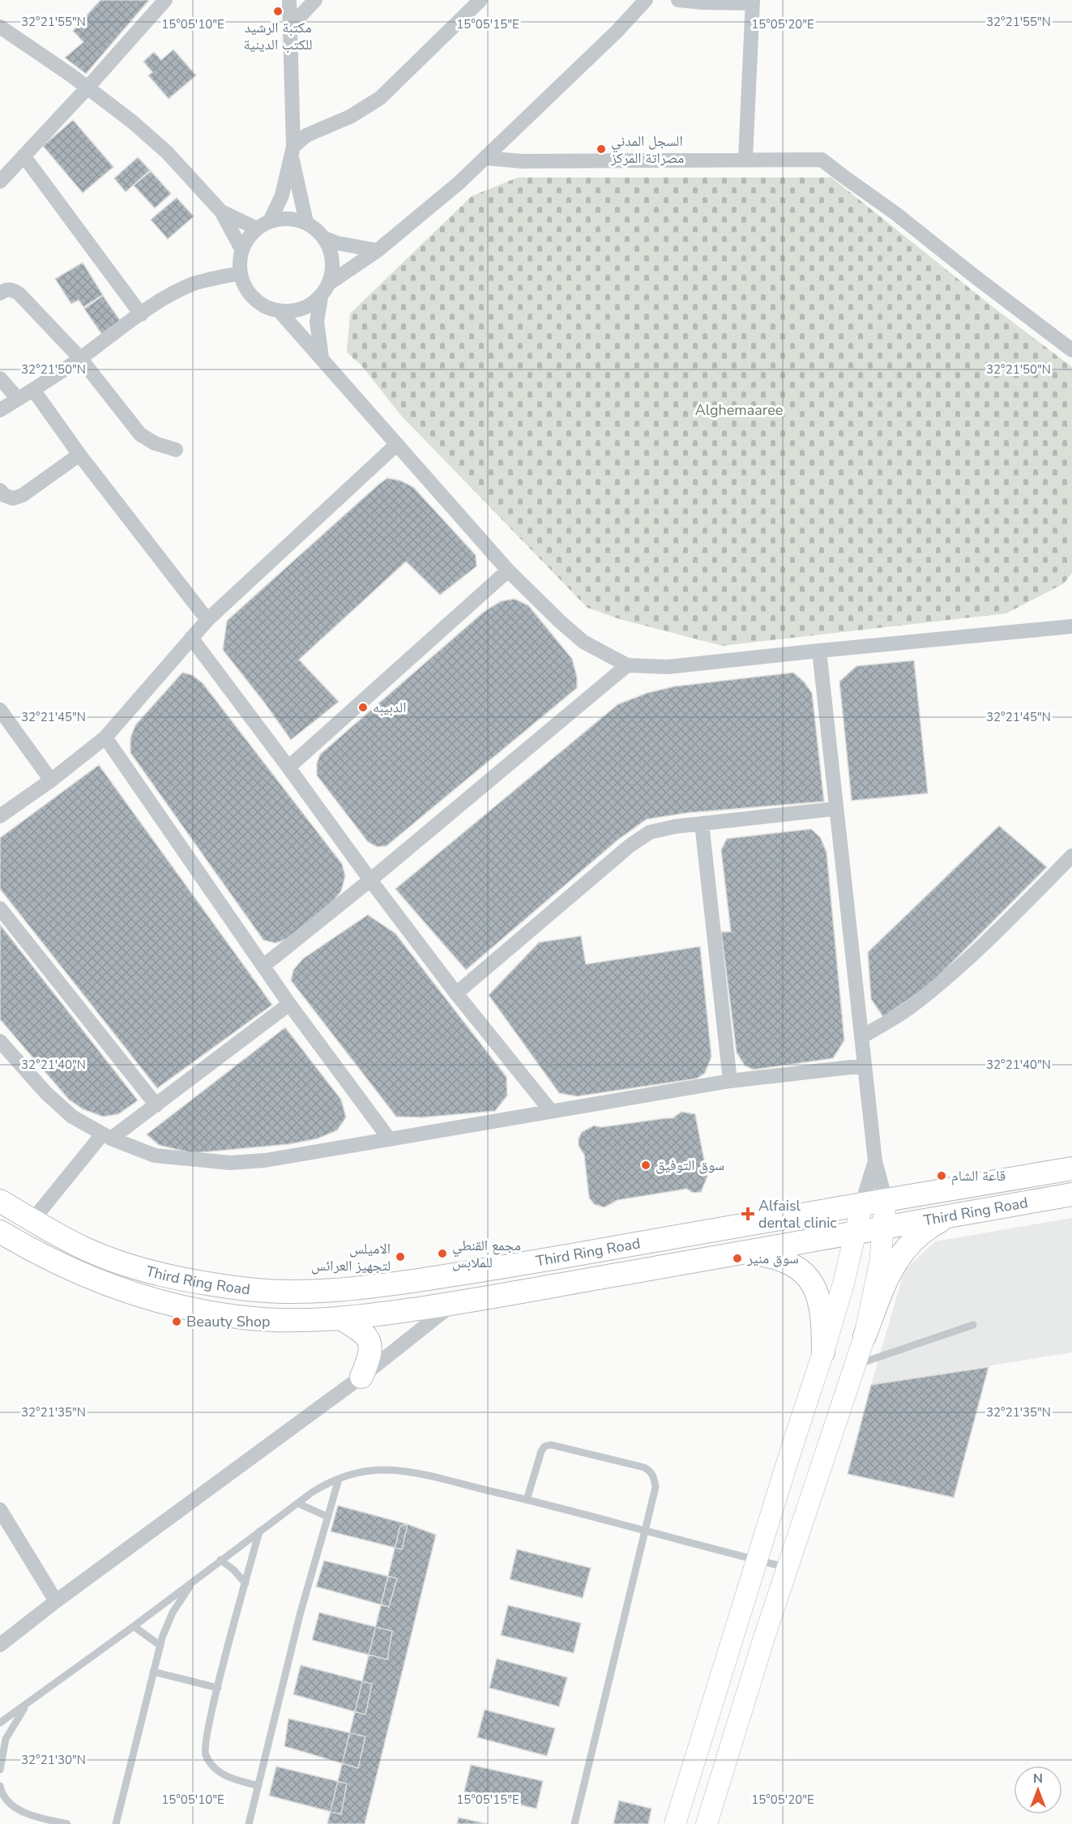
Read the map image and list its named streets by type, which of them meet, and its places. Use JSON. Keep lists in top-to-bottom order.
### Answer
{
  "streets": {
    "main road": ["Third Ring Road"]
  },
  "parks": ["Alghemaaree"],
  "places": {
    "other": [
      "مكتبة الرشيد للكتب الدينية",
      "السجل المدني مصراتة المركز",
      "الدبيبه",
      "سوق التوفيق",
      "قاعة الشام",
      "مجمع القنطي للملابس",
      "الاميلس لتجهيز العرائس",
      "سوق منير",
      "Beauty Shop"
    ],
    "health": ["Alfaisl dental clinic"]
  },
  "north": "top",
  "coordinates": [
    "32°21'55\"N",
    "15°05'10\"E",
    "15°05'15\"E",
    "15°05'20\"E",
    "32°21'50\"N",
    "32°21'45\"N",
    "32°21'40\"N",
    "32°21'35\"N",
    "32°21'30\"N"
  ]
}
